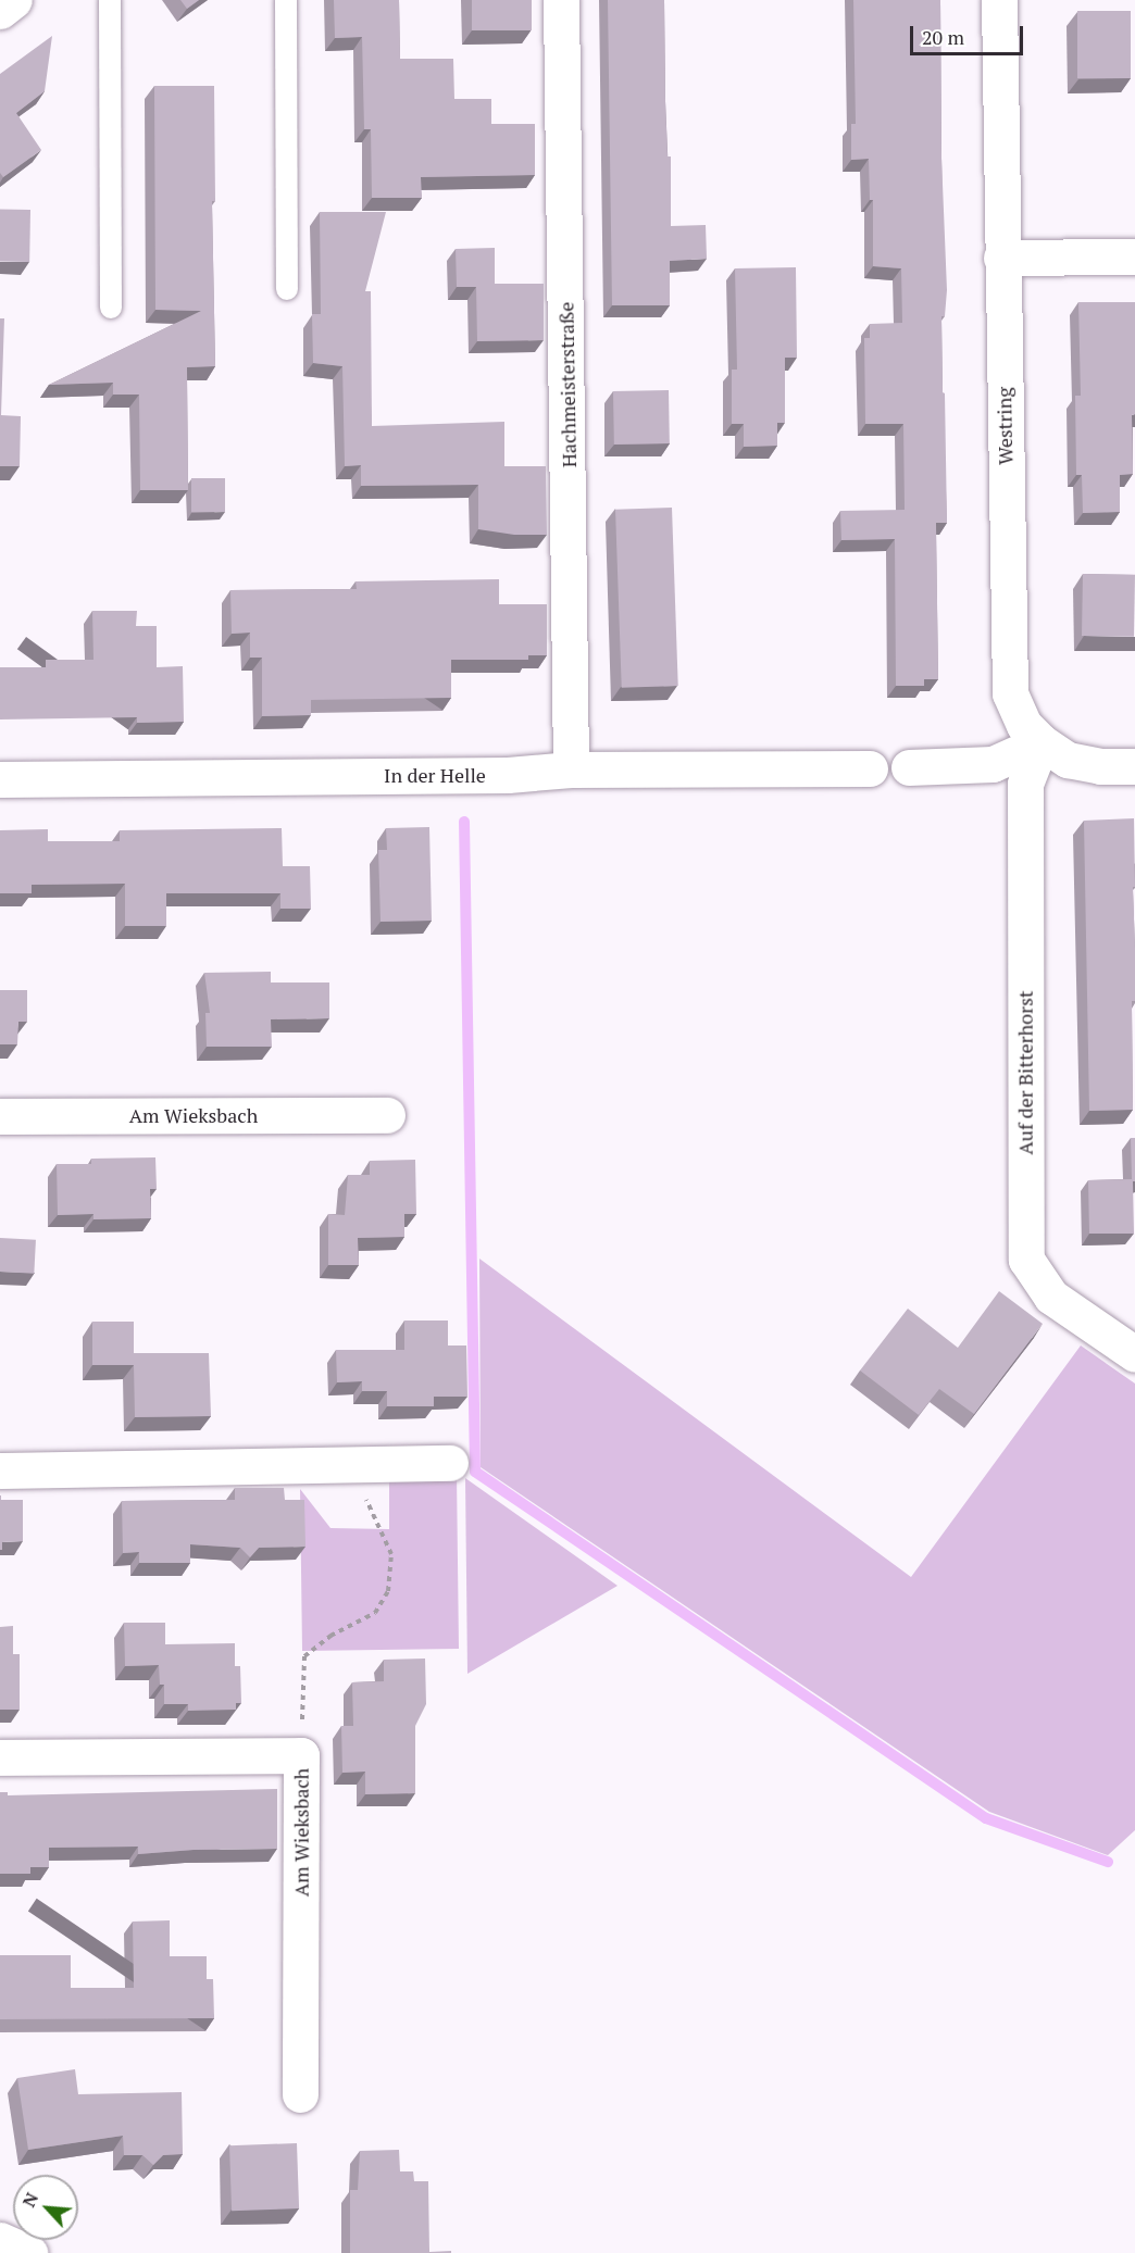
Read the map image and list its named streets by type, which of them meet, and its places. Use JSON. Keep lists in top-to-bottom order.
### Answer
{
  "streets": {
    "street": [
      "Hachmeisterstraße",
      "Westring",
      "In der Helle",
      "Auf der Bitterhorst",
      "Am Wieksbach"
    ]
  },
  "crossings": [
    ["Hachmeisterstraße", "In der Helle"],
    ["Westring", "Auf der Bitterhorst"]
  ],
  "scale_bar": "20 m",
  "north": "top left"
}
